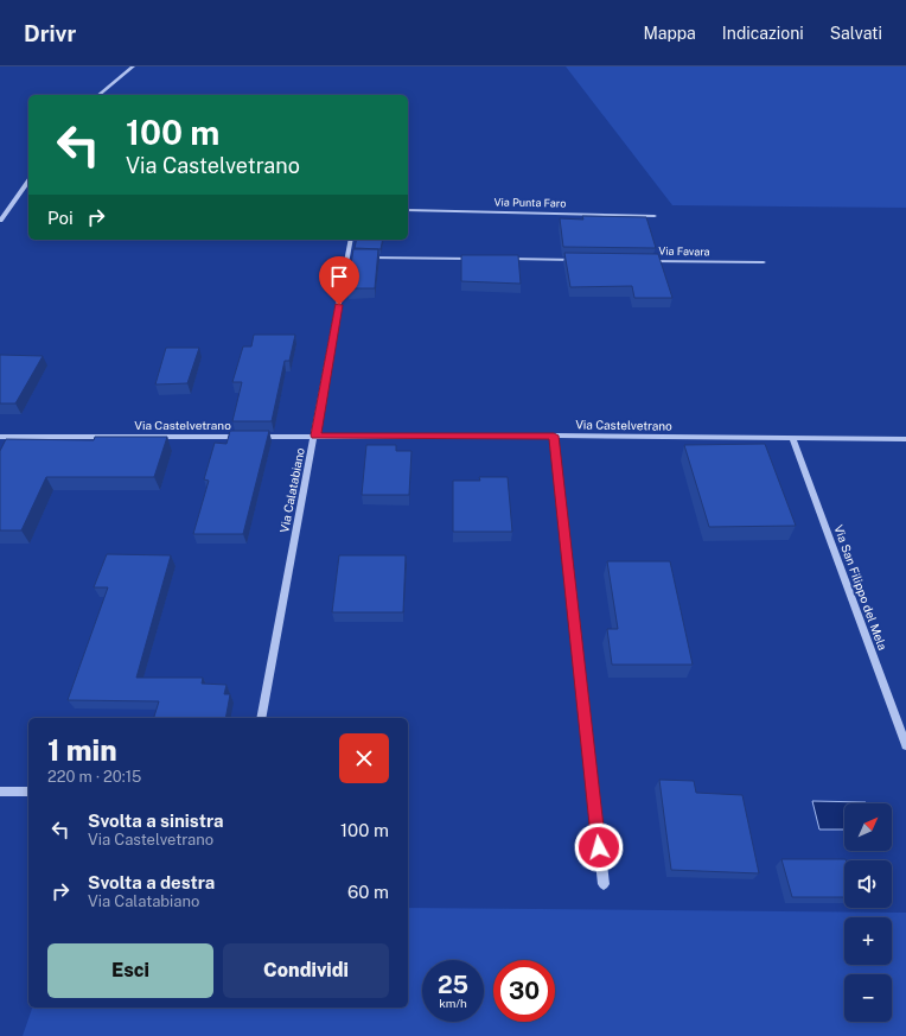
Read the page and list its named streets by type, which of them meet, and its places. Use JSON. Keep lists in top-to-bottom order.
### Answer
{
  "streets": {
    "street": [
      "Via Punta Faro",
      "Via Favara",
      "Via Castelvetrano",
      "Via Calatabiano",
      "Via San Filippo del Mela"
    ]
  },
  "crossings": [
    ["Via Castelvetrano", "Via Calatabiano"],
    ["Via Castelvetrano", "Via San Filippo del Mela"]
  ],
  "north": "top right",
  "page": {
    "header": "Drivr",
    "nav": ["Mappa", "Indicazioni", "Salvati"],
    "turn": ["100 m", "Via Castelvetrano"],
    "then": "Poi",
    "heading": ["1 min", "220 m · 20:15"],
    "list": [
      {
        "name": "Svolta a sinistra",
        "note": "Via Castelvetrano",
        "value": "100 m"
      },
      {
        "name": "Svolta a destra",
        "note": "Via Calatabiano",
        "value": "60 m"
      }
    ],
    "map_buttons": ["+", "−"],
    "buttons": ["Esci", "Condividi"],
    "speed": "25 km/h",
    "limit": "30"
  }
}
